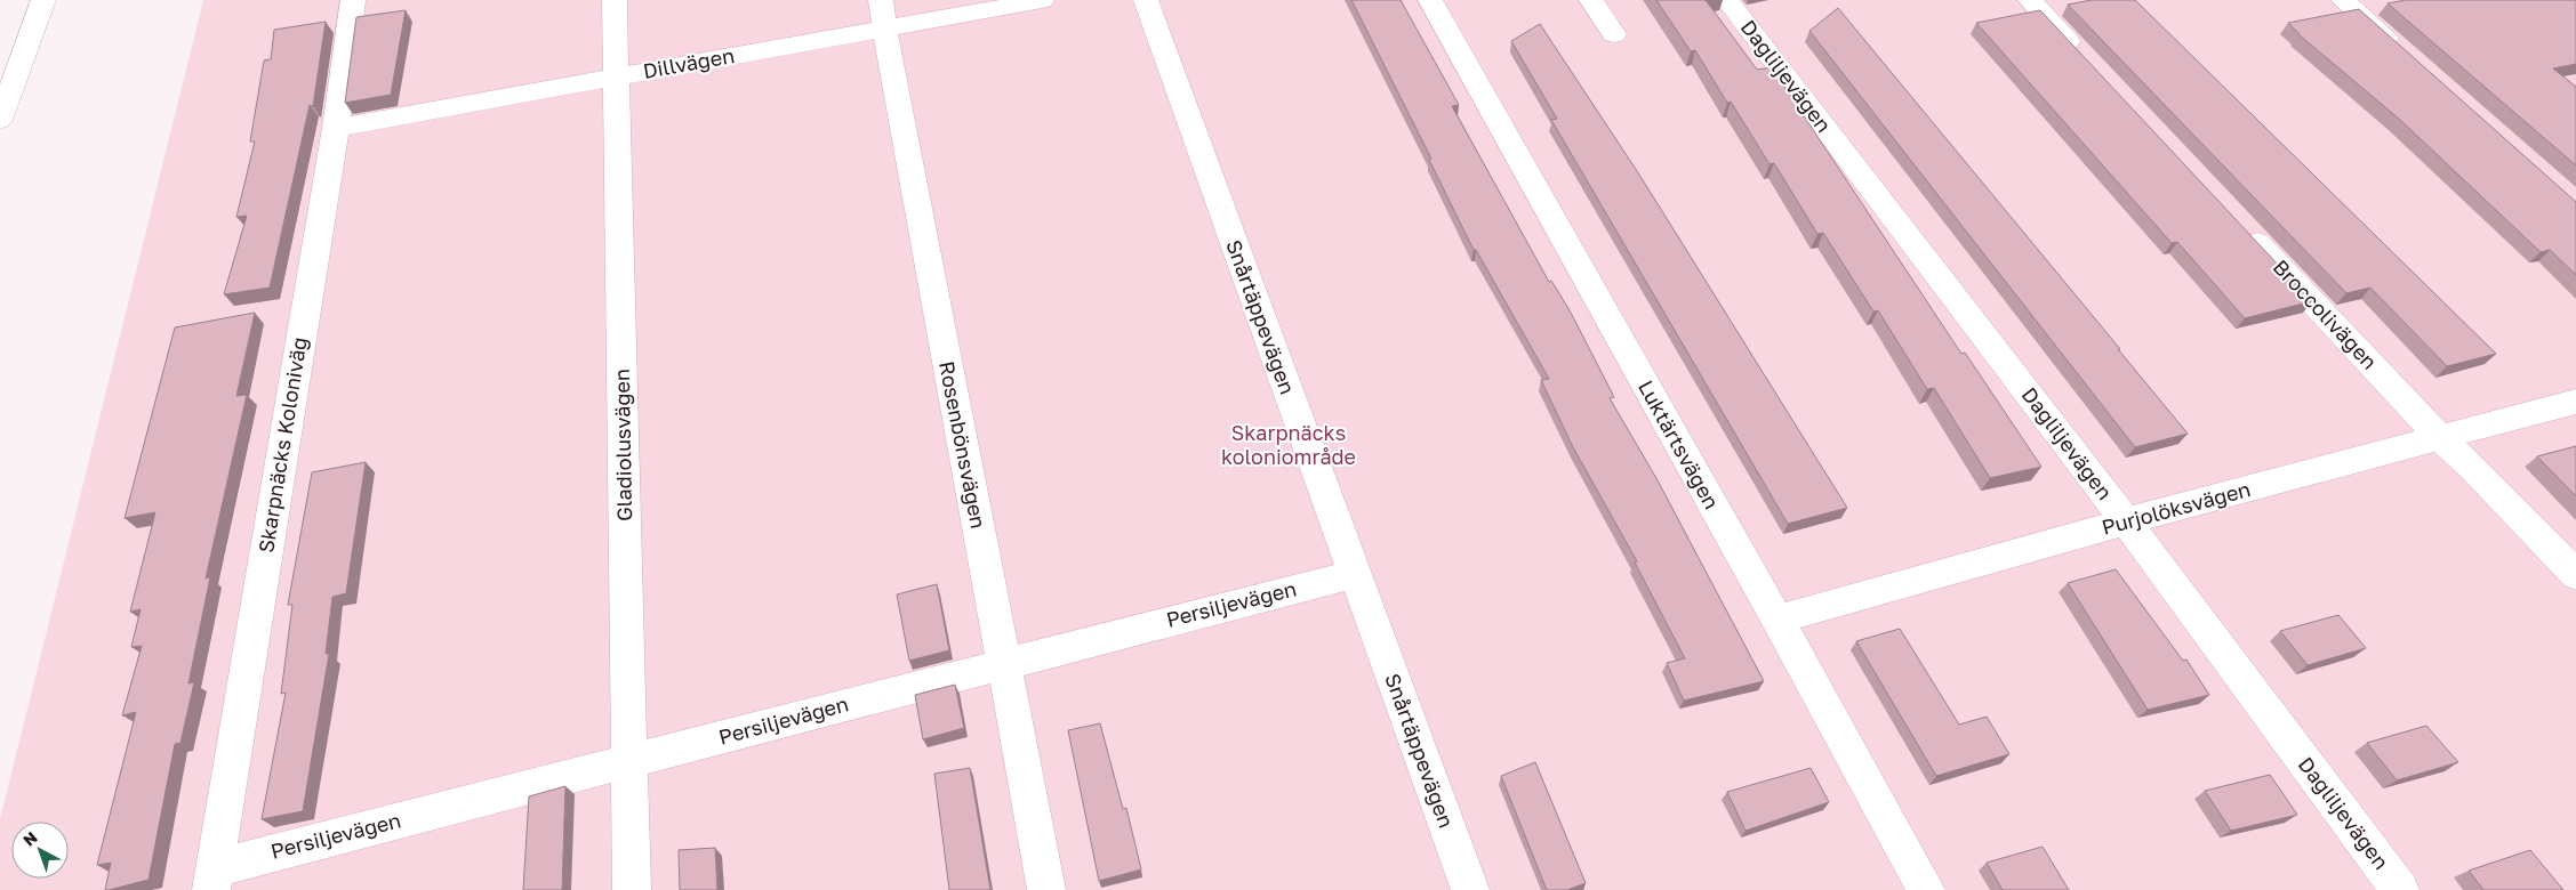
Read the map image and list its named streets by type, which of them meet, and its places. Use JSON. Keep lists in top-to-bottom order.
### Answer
{
  "streets": {
    "street": [
      "Dillvägen",
      "Dagliljevägen",
      "Broccolivägen",
      "Snårtäppevägen",
      "Skarpnäcks Koloniväg",
      "Gladiolusvägen",
      "Rosenbönsvägen",
      "Luktärtsvägen",
      "Purjolöksvägen",
      "Persiljevägen"
    ]
  },
  "crossings": [
    ["Dillvägen", "Skarpnäcks Koloniväg"],
    ["Dillvägen", "Gladiolusvägen"],
    ["Dillvägen", "Rosenbönsvägen"],
    ["Dagliljevägen", "Purjolöksvägen"],
    ["Broccolivägen", "Purjolöksvägen"],
    ["Snårtäppevägen", "Persiljevägen"],
    ["Skarpnäcks Koloniväg", "Persiljevägen"],
    ["Gladiolusvägen", "Persiljevägen"],
    ["Rosenbönsvägen", "Persiljevägen"],
    ["Luktärtsvägen", "Purjolöksvägen"]
  ],
  "parks": ["Skarpnäcks koloniområde"],
  "north": "top left"
}
